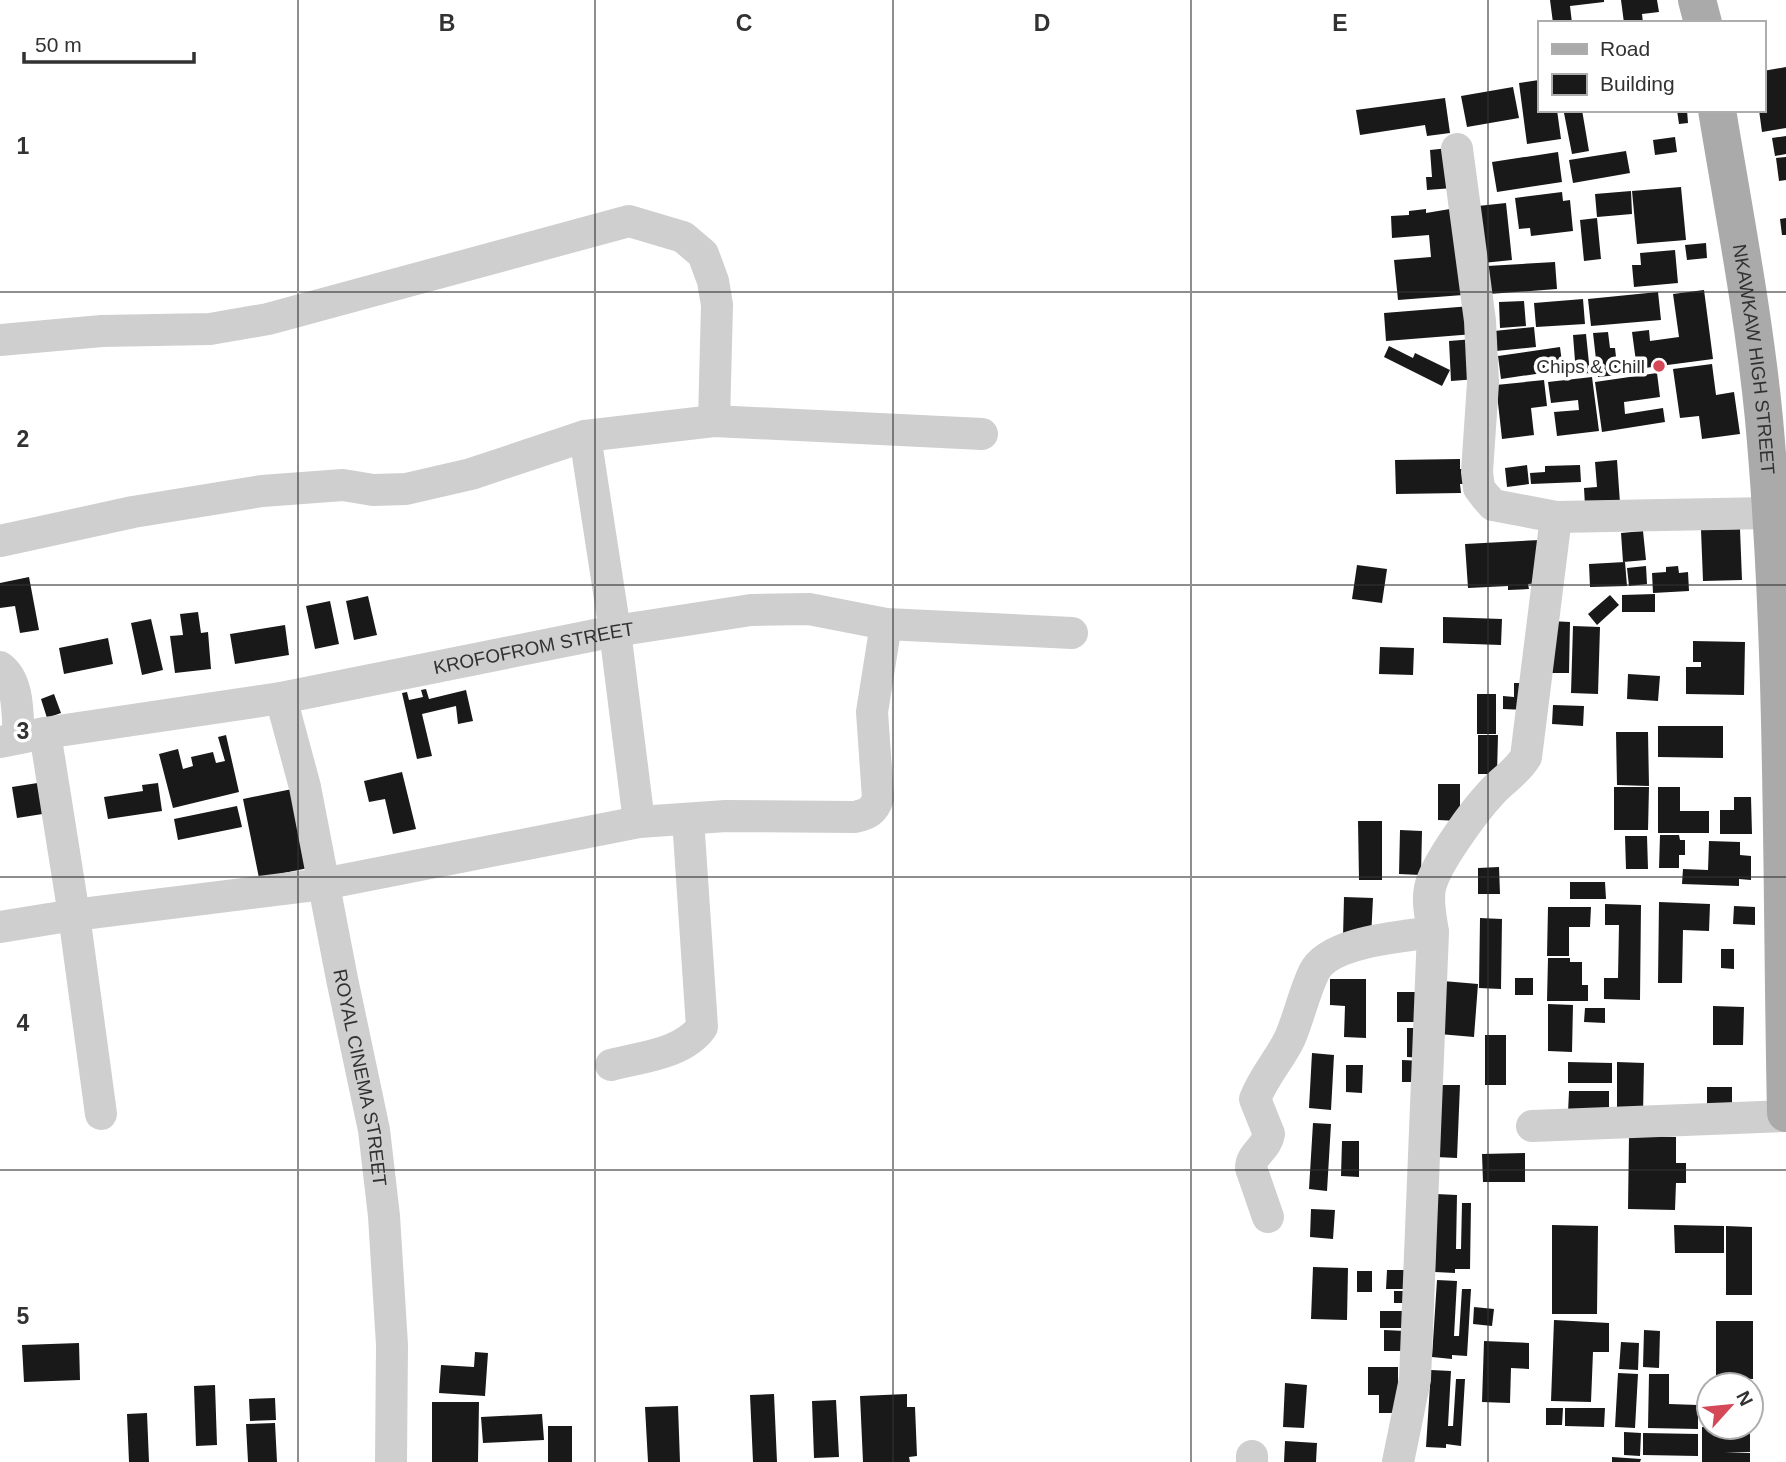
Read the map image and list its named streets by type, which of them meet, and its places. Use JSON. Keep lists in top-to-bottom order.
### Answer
{
  "streets": {
    "main road": ["NKAWKAW HIGH STREET"],
    "street": ["KROFOFROM STREET", "ROYAL CINEMA STREET"]
  },
  "crossings": [
    ["KROFOFROM STREET", "ROYAL CINEMA STREET"]
  ],
  "places": ["Chips & Chill"],
  "legend": ["Road", "Building"],
  "scale_bar": "50 m",
  "north": "top right",
  "grid": {
    "columns": [
      "B",
      "C",
      "D",
      "E"
    ],
    "rows": [
      "1",
      "2",
      "3",
      "4",
      "5"
    ]
  }
}
